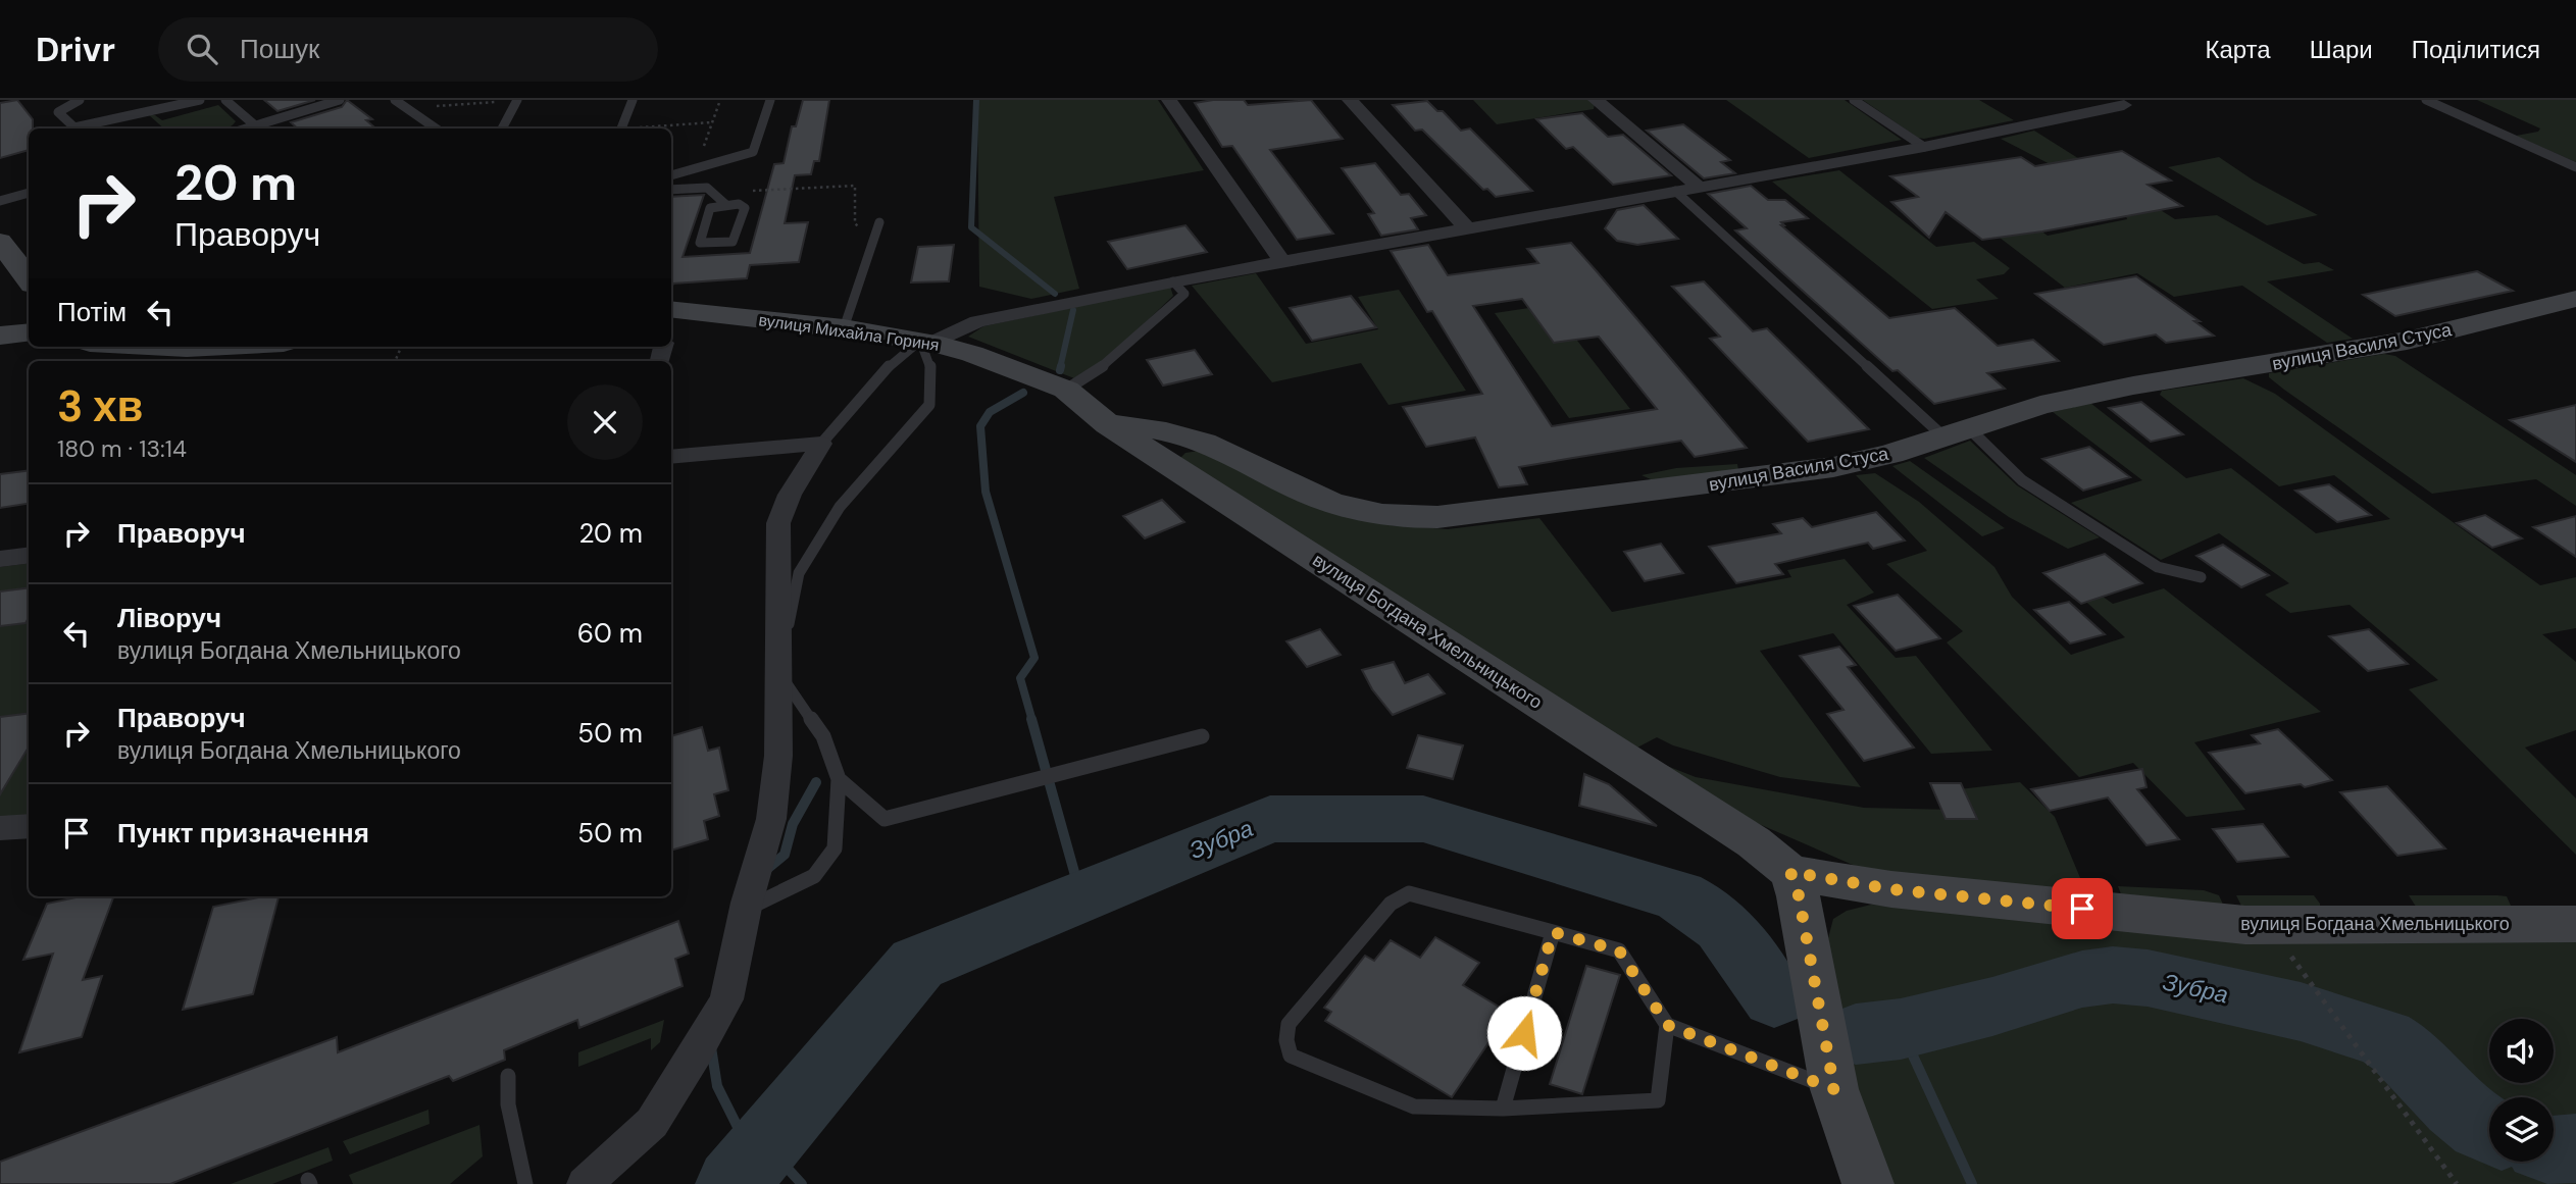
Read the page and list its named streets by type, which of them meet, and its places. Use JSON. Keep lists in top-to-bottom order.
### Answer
{
  "streets": {
    "street": ["вулиця Михайла Гориня", "вулиця Василя Стуса", "вулиця Богдана Хмельницького"]
  },
  "crossings": [
    ["вулиця Михайла Гориня", "вулиця Богдана Хмельницького"],
    ["вулиця Василя Стуса", "вулиця Богдана Хмельницького"]
  ],
  "water": ["Зубра"],
  "page": {
    "header": "Drivr",
    "search": "Пошук",
    "nav": ["Карта", "Шари", "Поділитися"],
    "turn": ["20 m", "Праворуч"],
    "then": "Потім",
    "heading": ["3 хв", "180 m · 13:14"],
    "list": [
      {
        "name": "Праворуч",
        "value": "20 m"
      },
      {
        "name": "Ліворуч",
        "note": "вулиця Богдана Хмельницького",
        "value": "60 m"
      },
      {
        "name": "Праворуч",
        "note": "вулиця Богдана Хмельницького",
        "value": "50 m"
      },
      {
        "name": "Пункт призначення",
        "value": "50 m"
      }
    ]
  }
}
